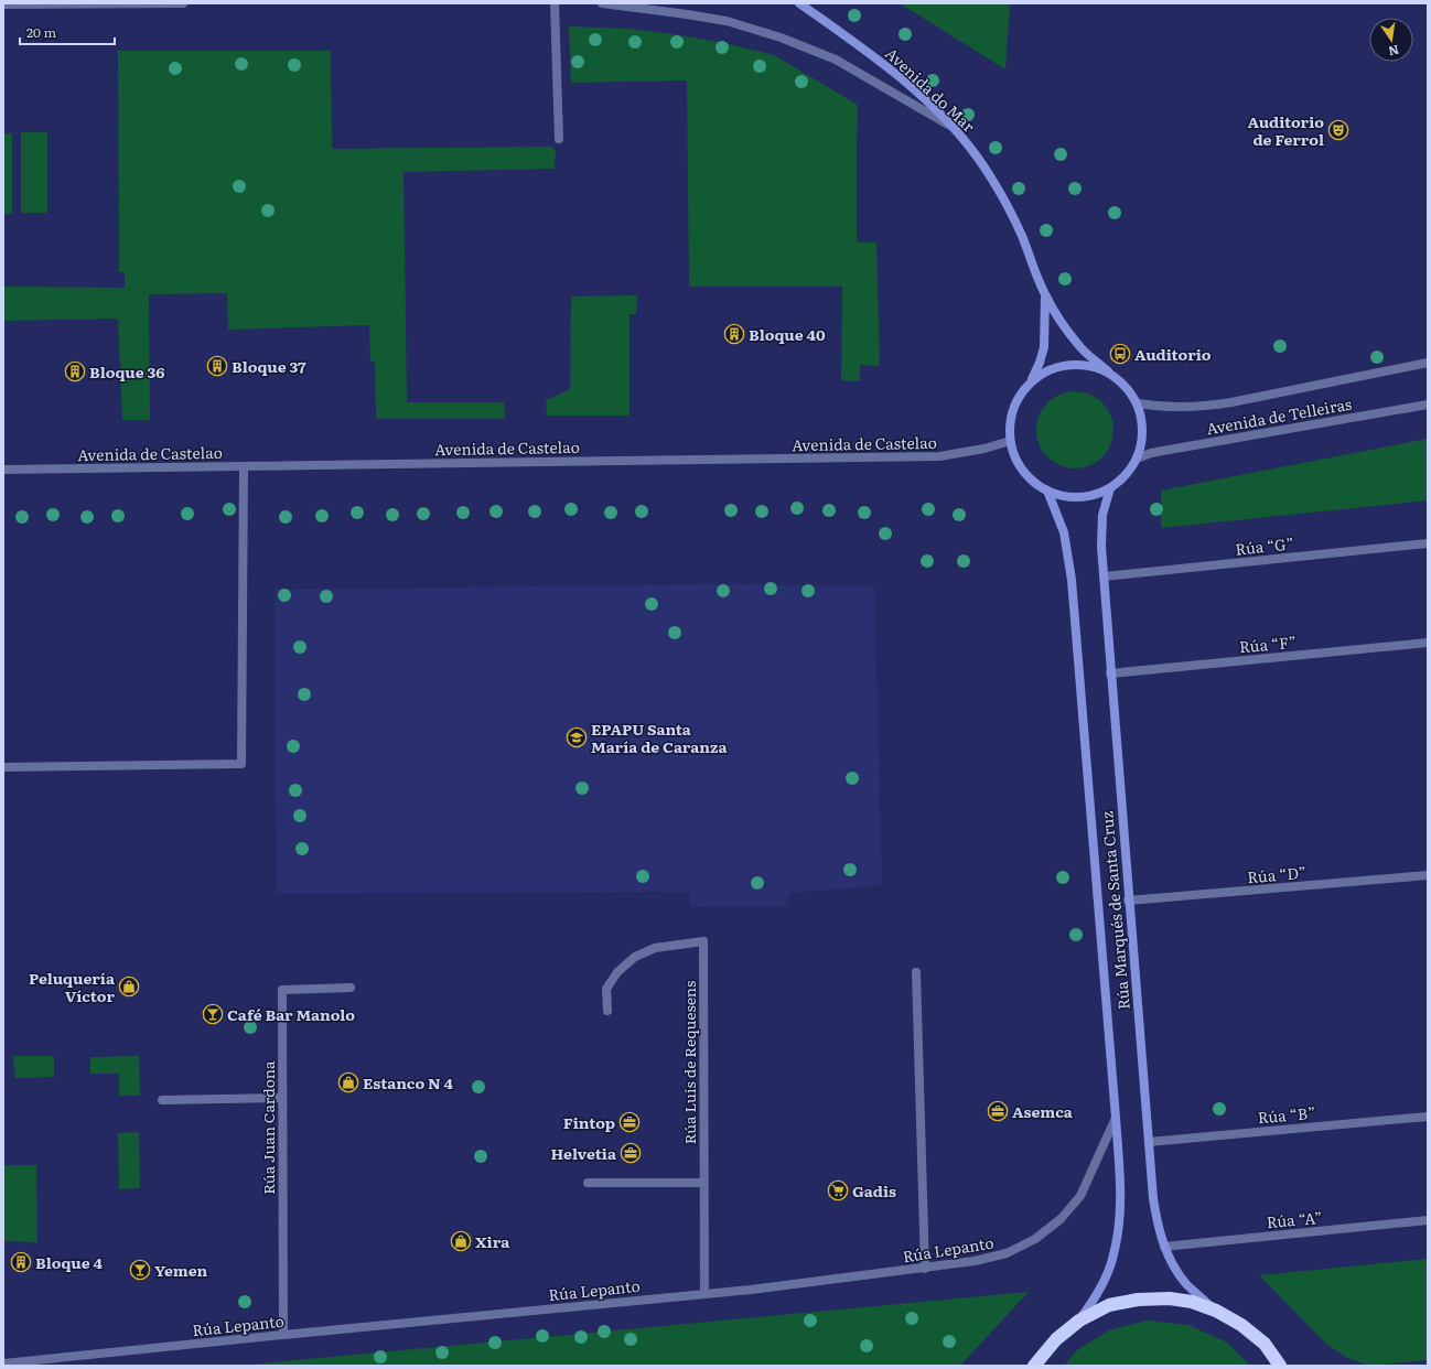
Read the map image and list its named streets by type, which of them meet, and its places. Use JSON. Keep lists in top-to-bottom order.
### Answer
{
  "streets": {
    "street": [
      "Avenida do Mar",
      "Avenida de Telleiras",
      "Avenida de Castelao",
      "Rúa “G”",
      "Rúa “F”",
      "Rúa “D”",
      "Rúa Marqués de Santa Cruz",
      "Rúa Luís de Requesens",
      "Rúa “B”",
      "Rúa Juan Cardona",
      "Rúa “A”",
      "Rúa Lepanto"
    ]
  },
  "crossings": [
    ["Avenida do Mar", "Avenida de Telleiras"],
    ["Avenida do Mar", "Avenida de Castelao"],
    ["Avenida do Mar", "Rúa Marqués de Santa Cruz"],
    ["Avenida de Telleiras", "Avenida de Castelao"],
    ["Avenida de Telleiras", "Rúa Marqués de Santa Cruz"],
    ["Avenida de Castelao", "Rúa Marqués de Santa Cruz"],
    ["Rúa “G”", "Rúa Marqués de Santa Cruz"],
    ["Rúa “F”", "Rúa Marqués de Santa Cruz"],
    ["Rúa “D”", "Rúa Marqués de Santa Cruz"],
    ["Rúa Marqués de Santa Cruz", "Rúa “B”"],
    ["Rúa Marqués de Santa Cruz", "Rúa “A”"],
    ["Rúa Marqués de Santa Cruz", "Rúa Lepanto"],
    ["Rúa Luís de Requesens", "Rúa Lepanto"],
    ["Rúa Juan Cardona", "Rúa Lepanto"]
  ],
  "places": {
    "theatre": ["Auditorio de Ferrol"],
    "building": [
      "Bloque 40",
      "Bloque 37",
      "Bloque 36",
      "Bloque 4"
    ],
    "bus stop": ["Auditorio"],
    "school or university": ["EPAPU Santa María de Caranza"],
    "shop": ["Peluquería Víctor", "Estanco N 4", "Xira"],
    "bar": ["Café Bar Manolo", "Yemen"],
    "office": ["Asemca", "Fintop", "Helvetia"],
    "supermarket": ["Gadis"]
  },
  "scale_bar": "20 m",
  "north": "bottom"
}
